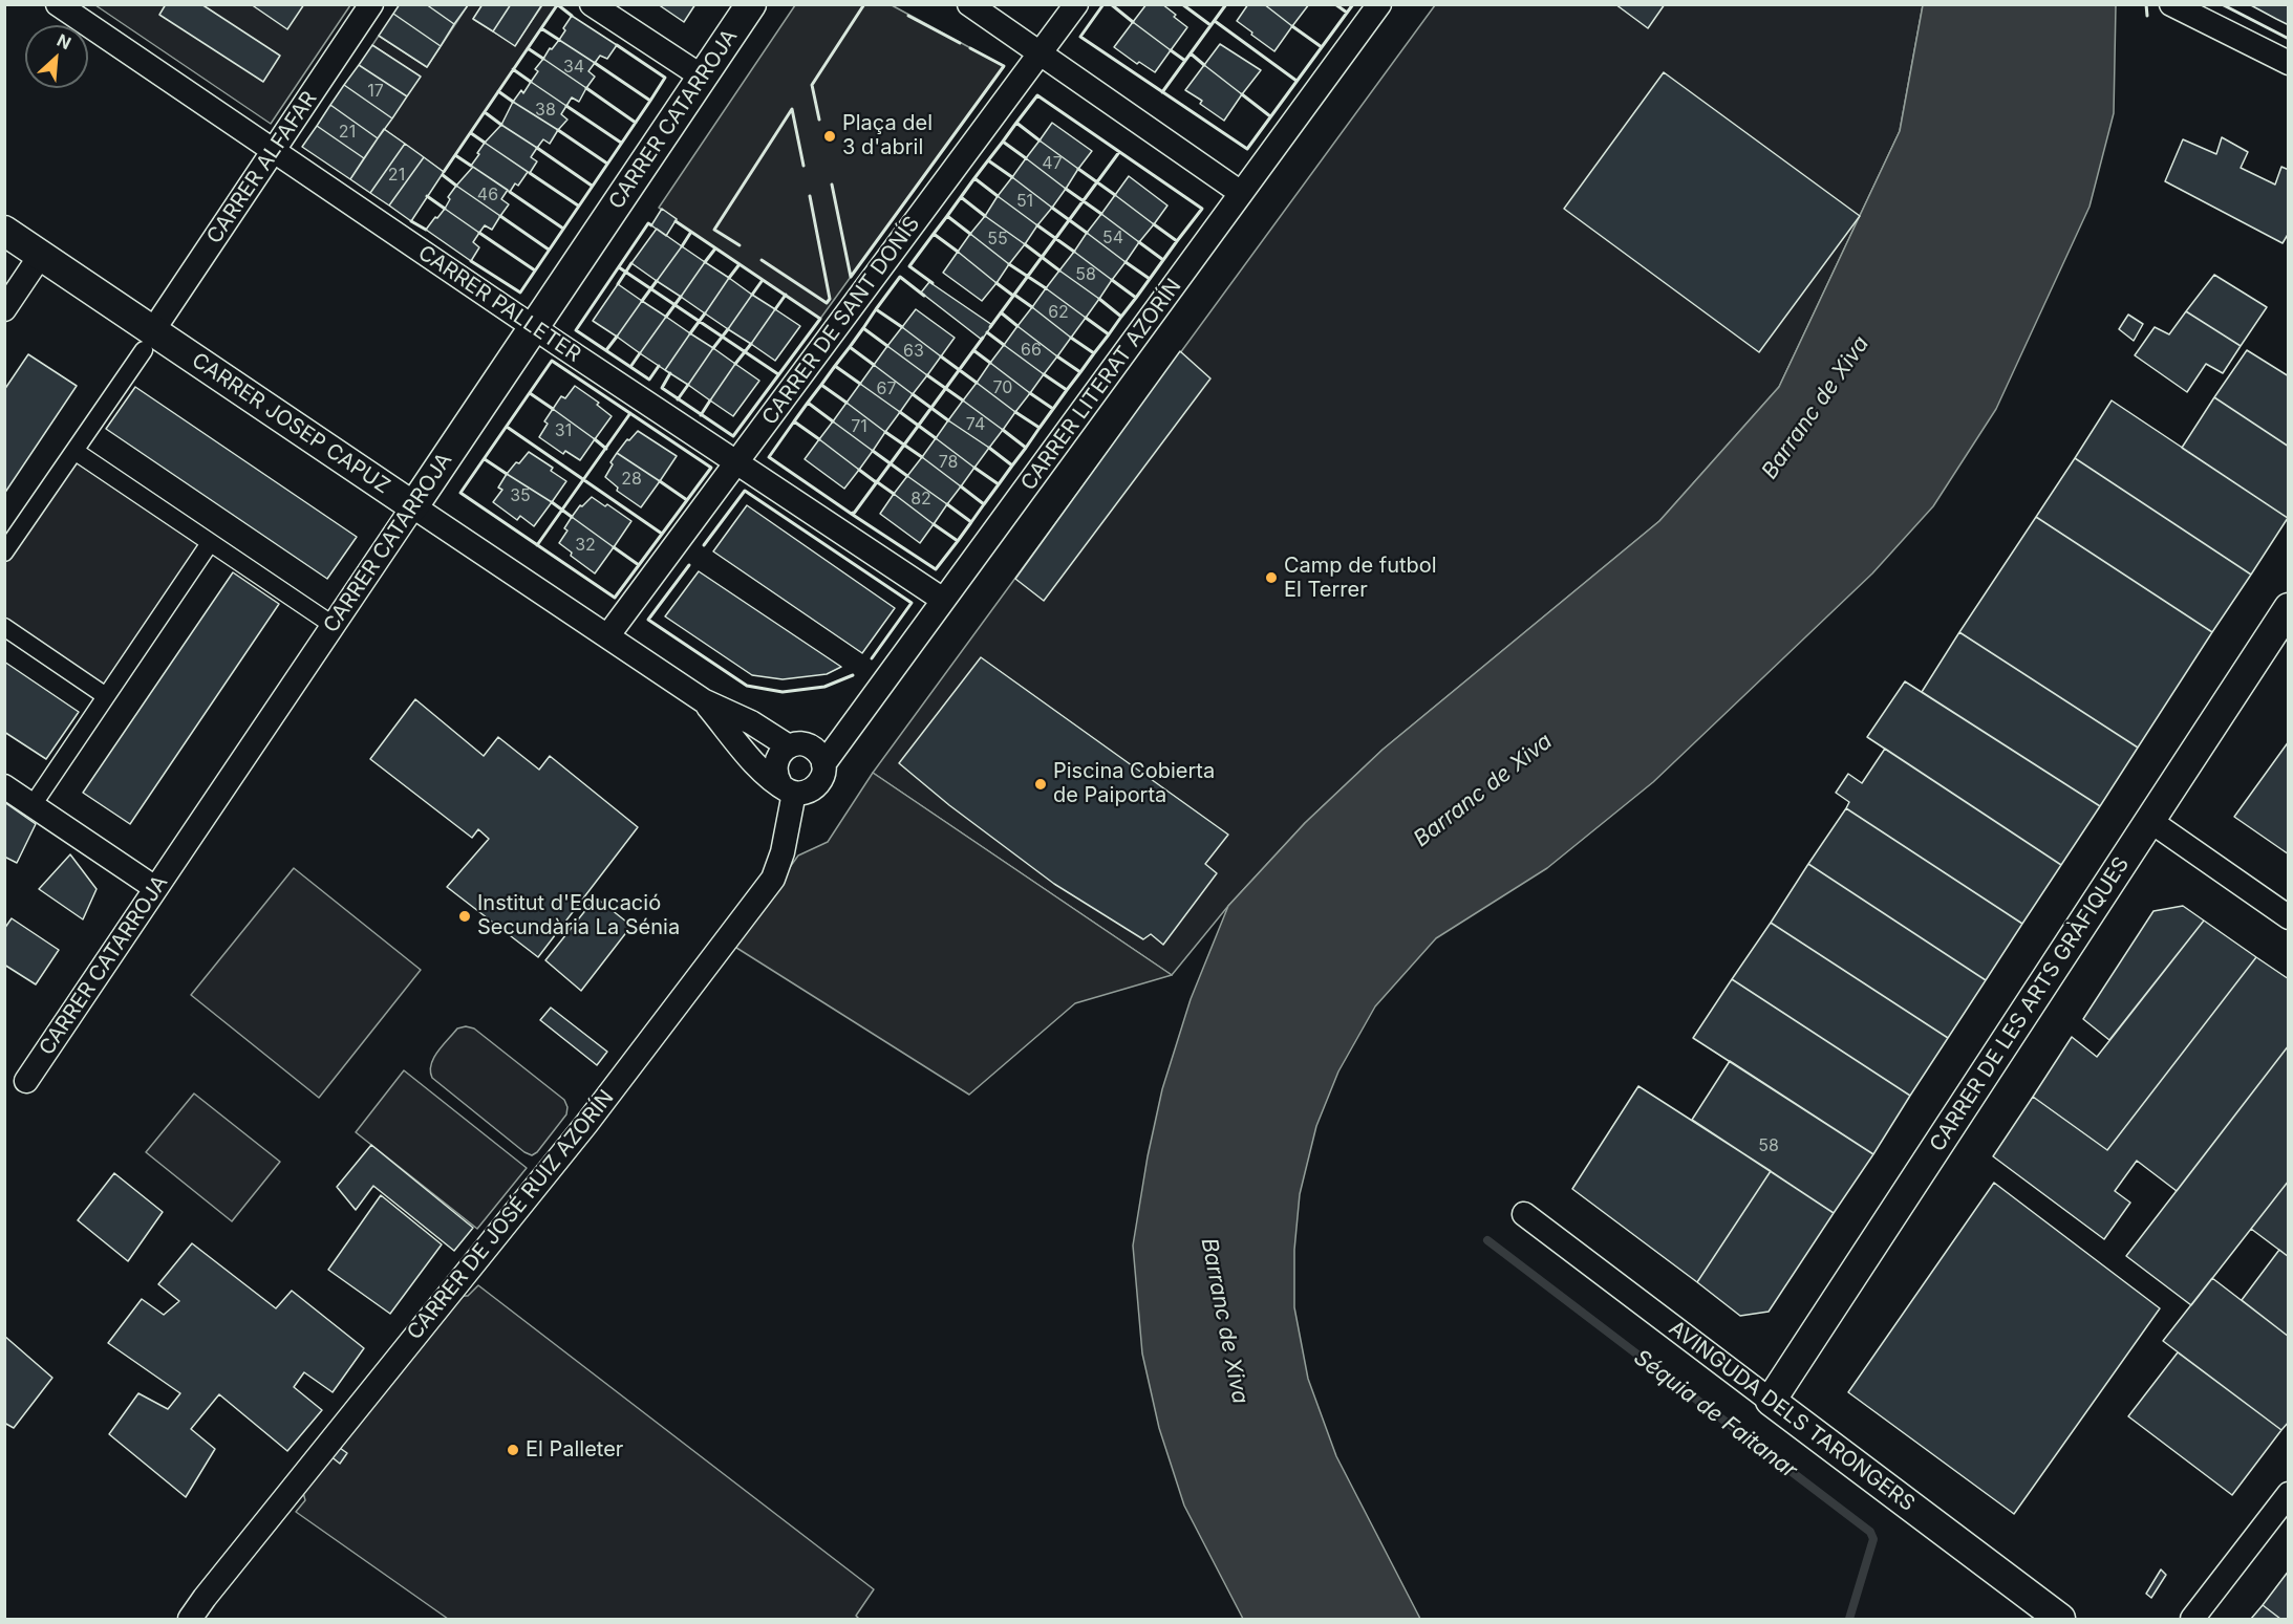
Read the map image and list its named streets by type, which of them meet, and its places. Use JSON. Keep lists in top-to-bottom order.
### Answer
{
  "streets": {
    "street": [
      "CARRER CATARROJA",
      "CARRER ALFAFAR",
      "CARRER PALLETER",
      "CARRER DE SANT DONÍS",
      "CARRER LITERAT AZORÍN",
      "CARRER JOSEP CAPUZ",
      "CARRER DE LES ARTS GRÀFIQUES",
      "CARRER DE JOSÉ RUIZ AZORÍN",
      "AVINGUDA DELS TARONGERS"
    ]
  },
  "crossings": [
    ["CARRER CATARROJA", "CARRER PALLETER"],
    ["CARRER CATARROJA", "CARRER JOSEP CAPUZ"],
    ["CARRER ALFAFAR", "CARRER PALLETER"],
    ["CARRER ALFAFAR", "CARRER JOSEP CAPUZ"],
    ["CARRER PALLETER", "CARRER DE SANT DONÍS"],
    ["CARRER PALLETER", "CARRER LITERAT AZORÍN"],
    ["CARRER DE SANT DONÍS", "CARRER JOSEP CAPUZ"],
    ["CARRER LITERAT AZORÍN", "CARRER JOSEP CAPUZ"],
    ["CARRER LITERAT AZORÍN", "CARRER DE JOSÉ RUIZ AZORÍN"],
    ["CARRER JOSEP CAPUZ", "CARRER DE JOSÉ RUIZ AZORÍN"],
    ["CARRER DE LES ARTS GRÀFIQUES", "AVINGUDA DELS TARONGERS"]
  ],
  "water": ["Barranc de Xiva", "Séquia de Faitanar"],
  "places": [
    "Plaça del 3 d'abril",
    "Camp de futbol El Terrer",
    "Piscina Cobierta de Paiporta",
    "Institut d'Educació Secundària La Sénia",
    "El Palleter"
  ],
  "house_numbers": [
    "34",
    "17",
    "38",
    "21",
    "47",
    "21",
    "46",
    "51",
    "54",
    "55",
    "58",
    "62",
    "66",
    "63",
    "70",
    "67",
    "74",
    "71",
    "31",
    "78",
    "28",
    "35",
    "82",
    "32",
    "58"
  ],
  "north": "top right"
}
